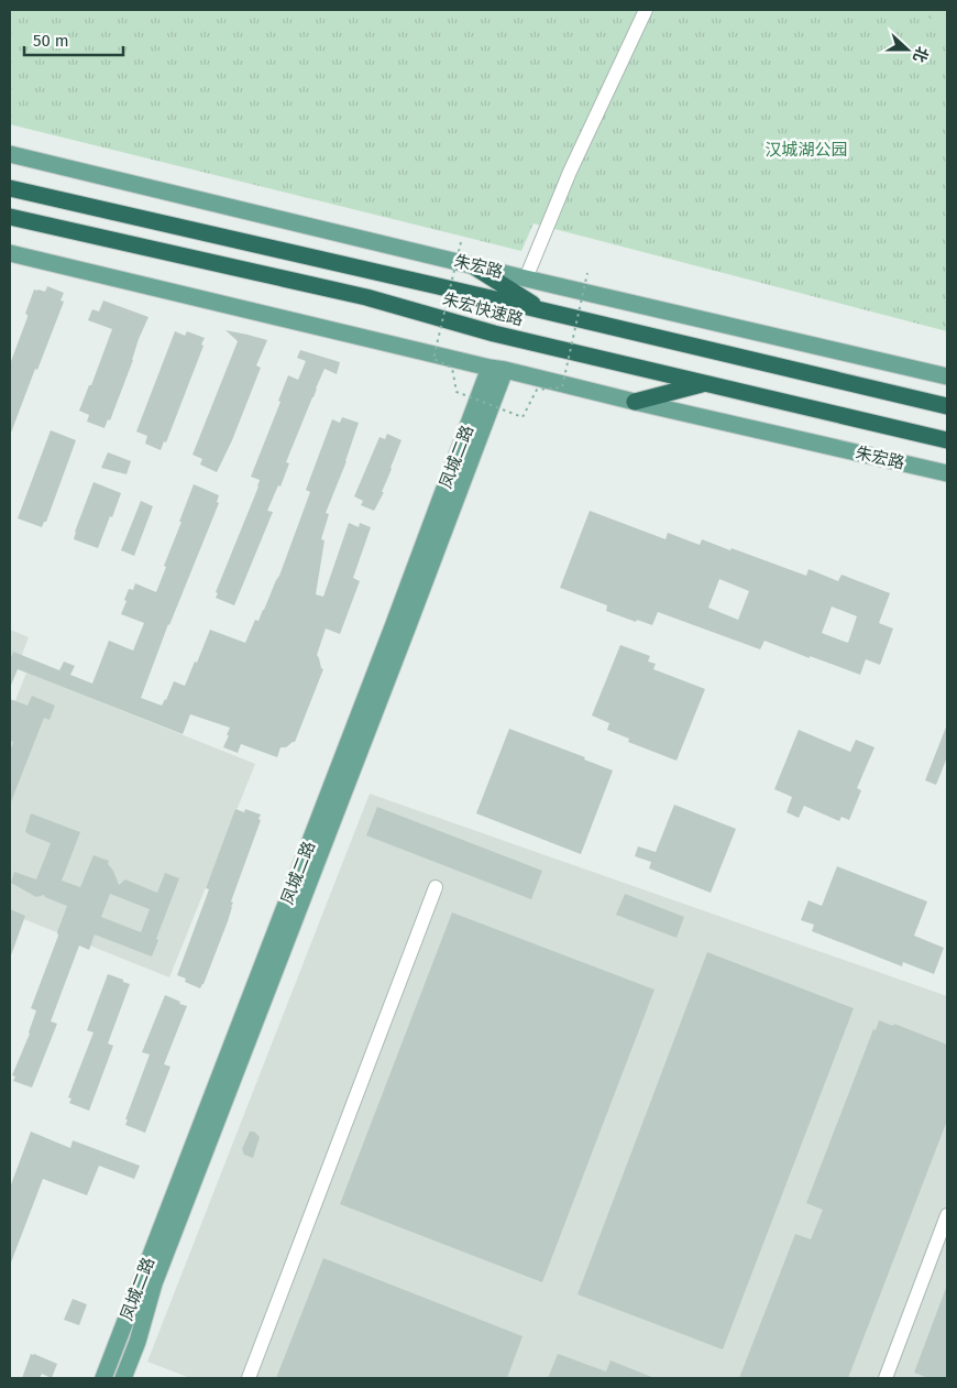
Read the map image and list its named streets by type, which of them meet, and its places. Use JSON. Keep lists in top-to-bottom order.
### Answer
{
  "streets": {
    "highway": ["朱宏快速路"],
    "main road": ["朱宏路", "凤城二路"]
  },
  "crossings": [
    ["朱宏路", "凤城二路"]
  ],
  "parks": ["汉城湖公园"],
  "scale_bar": "50 m",
  "north": "right"
}
